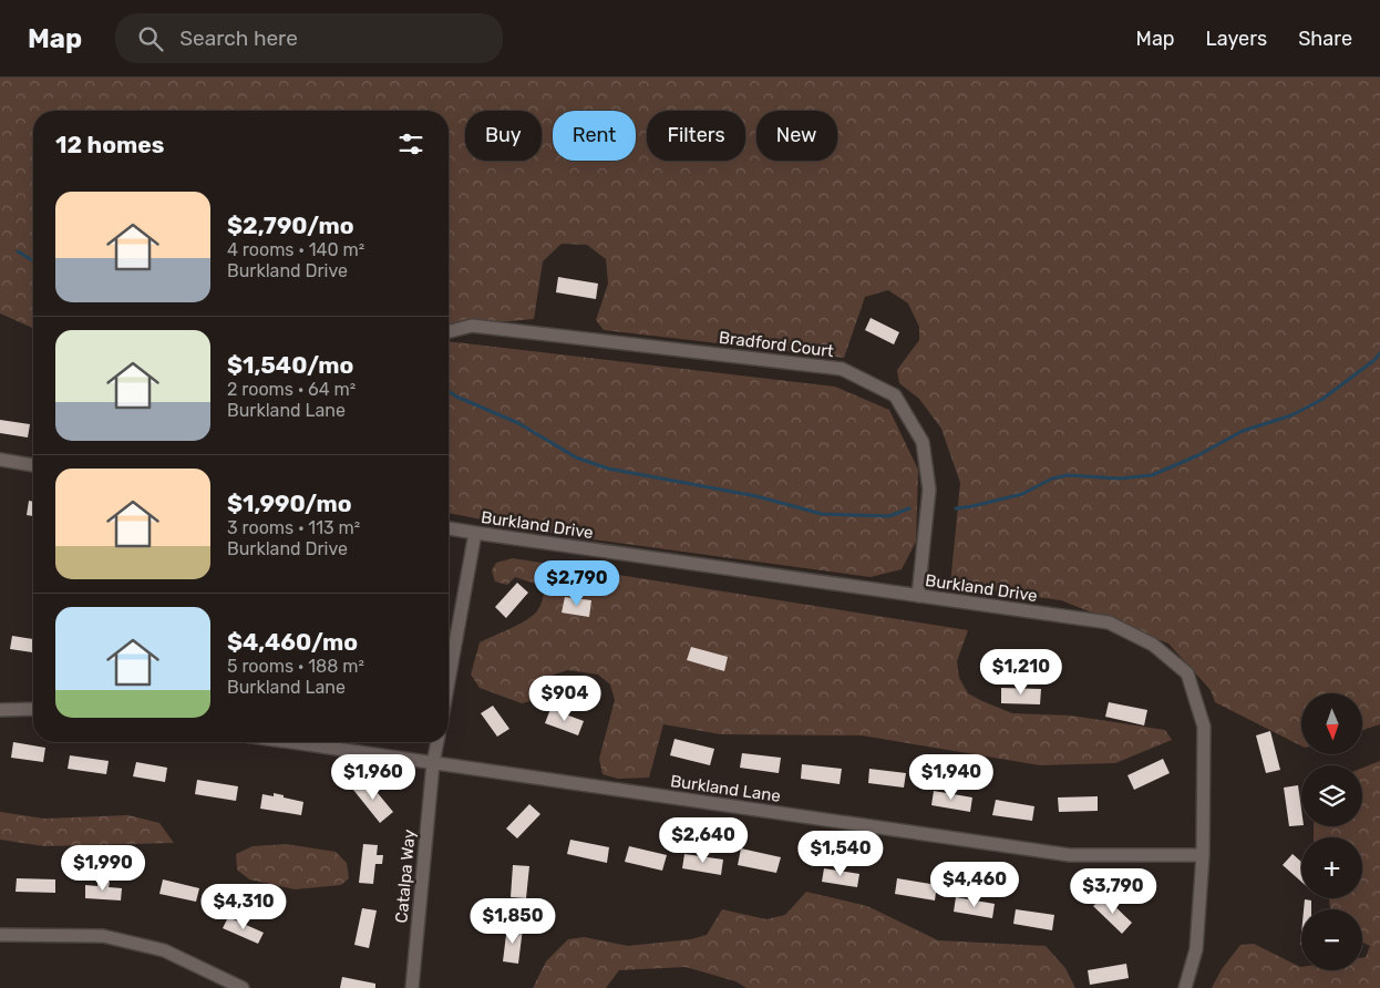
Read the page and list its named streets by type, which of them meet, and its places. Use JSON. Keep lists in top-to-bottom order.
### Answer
{
  "streets": {
    "street": [
      "Bradford Court",
      "Burkland Drive",
      "Burkland Lane",
      "Catalpa Way"
    ]
  },
  "crossings": [
    ["Bradford Court", "Burkland Drive"],
    ["Burkland Drive", "Burkland Lane"],
    ["Burkland Lane", "Catalpa Way"]
  ],
  "north": "bottom",
  "page": {
    "header": "Map",
    "search": "Search here",
    "nav": ["Map", "Layers", "Share"],
    "chip": [
      "Buy",
      "Rent",
      "Filters",
      "New"
    ],
    "heading": "12 homes",
    "list": [
      {
        "name": "$2,790/mo",
        "note": "4 rooms · 140 m² · Burkland Drive"
      },
      {
        "name": "$1,540/mo",
        "note": "2 rooms · 64 m² · Burkland Lane"
      },
      {
        "name": "$1,990/mo",
        "note": "3 rooms · 113 m² · Burkland Drive"
      },
      {
        "name": "$4,460/mo",
        "note": "5 rooms · 188 m² · Burkland Lane"
      }
    ],
    "price": [
      "$2,790",
      "$1,210",
      "$904",
      "$1,960",
      "$1,940",
      "$2,640",
      "$1,540",
      "$1,990",
      "$4,460",
      "$3,790",
      "$4,310",
      "$1,850"
    ],
    "map_buttons": ["+", "−"]
  }
}
